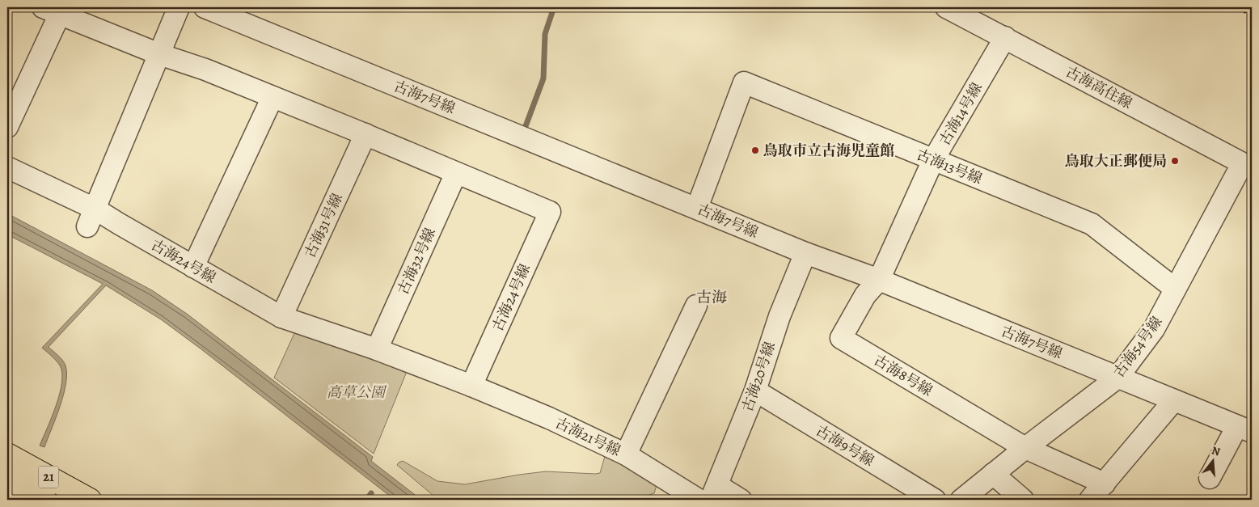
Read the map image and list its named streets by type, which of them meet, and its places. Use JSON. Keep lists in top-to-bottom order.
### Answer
{
  "streets": {
    "main road": ["21"],
    "street": [
      "古海高住線",
      "古海7号線",
      "古海14号線",
      "古海13号線",
      "古海31号線",
      "古海24号線",
      "古海32号線",
      "古海54号線",
      "古海8号線",
      "古海20号線",
      "古海21号線",
      "古海9号線"
    ]
  },
  "crossings": [
    ["古海高住線", "古海14号線"],
    ["古海高住線", "古海54号線"],
    ["古海7号線", "古海14号線"],
    ["古海7号線", "古海13号線"],
    ["古海7号線", "古海54号線"],
    ["古海7号線", "古海8号線"],
    ["古海7号線", "古海20号線"],
    ["古海14号線", "古海13号線"],
    ["古海14号線", "古海8号線"],
    ["古海13号線", "古海54号線"],
    ["古海31号線", "古海24号線"],
    ["古海24号線", "古海32号線"],
    ["古海24号線", "古海21号線"],
    ["古海54号線", "古海8号線"],
    ["古海20号線", "古海9号線"]
  ],
  "districts": ["古海"],
  "parks": ["高草公園"],
  "places": ["鳥取市立古海児童館", "鳥取大正郵便局"],
  "north": "top"
}
